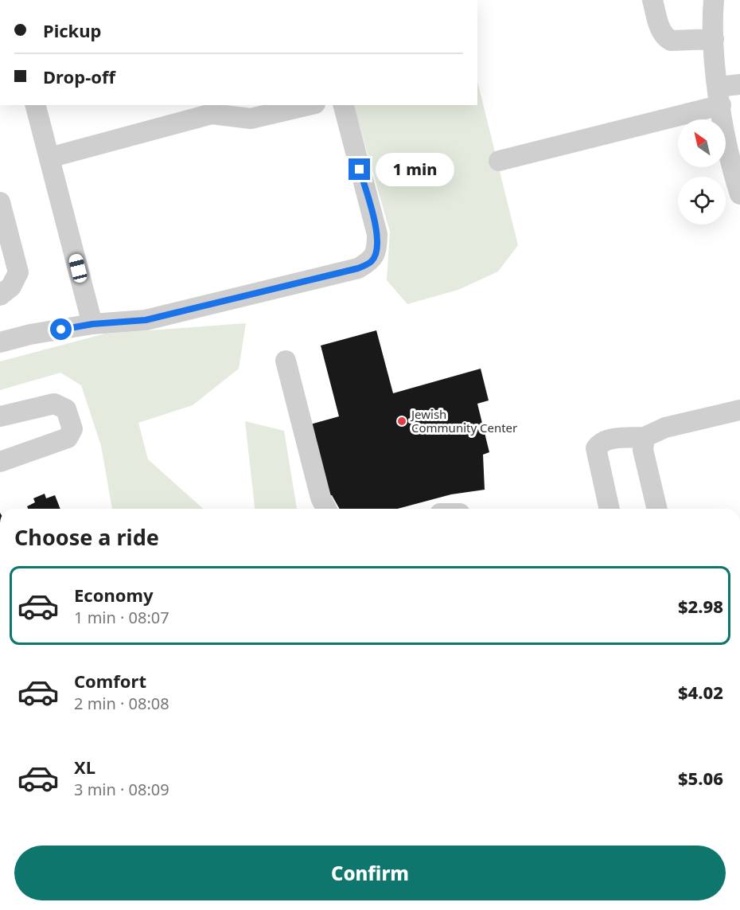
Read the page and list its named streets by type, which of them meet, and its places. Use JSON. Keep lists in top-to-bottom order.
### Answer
{
  "places": ["Jewish Community Center"],
  "north": "top left",
  "page": {
    "banner": ["Pickup", "Drop-off"],
    "bubble": "1 min",
    "heading": "Choose a ride",
    "list": [
      {
        "name": "Economy",
        "note": "1 min · 08:07",
        "value": "$2.98"
      },
      {
        "name": "Comfort",
        "note": "2 min · 08:08",
        "value": "$4.02"
      },
      {
        "name": "XL",
        "note": "3 min · 08:09",
        "value": "$5.06"
      }
    ],
    "buttons": "Confirm"
  }
}
